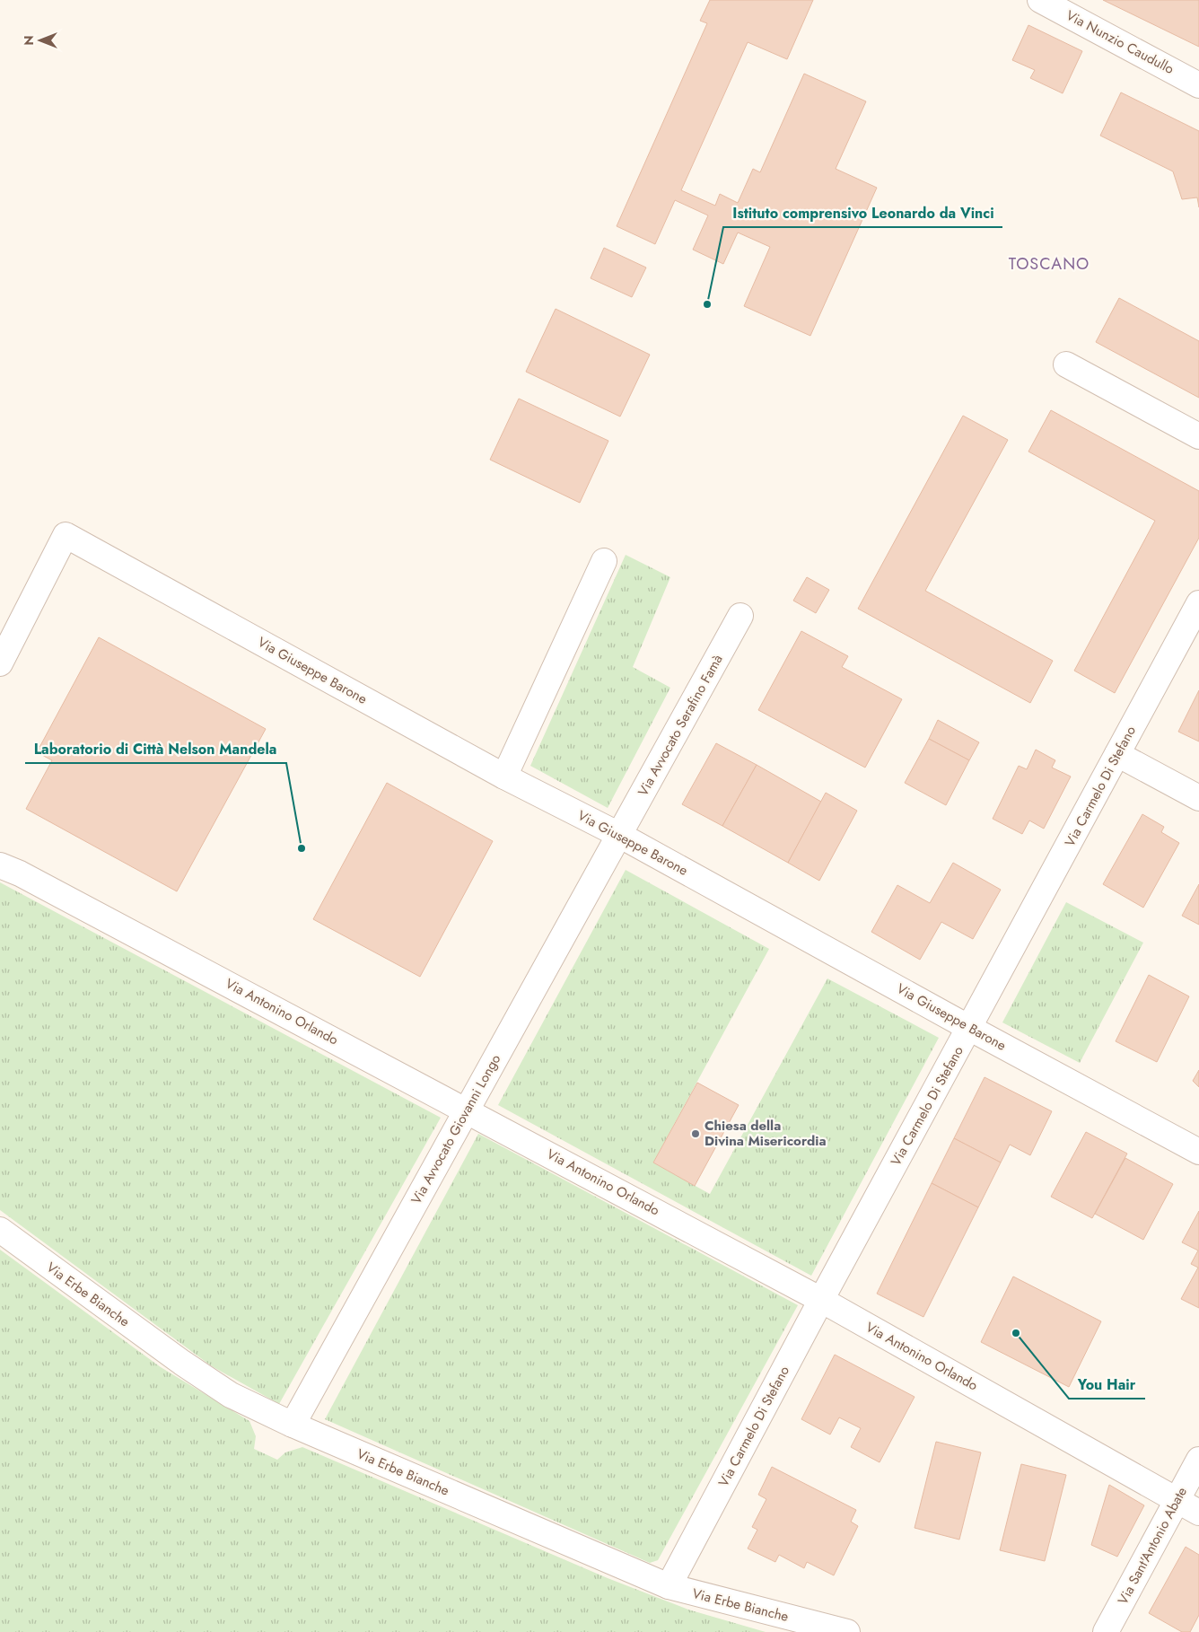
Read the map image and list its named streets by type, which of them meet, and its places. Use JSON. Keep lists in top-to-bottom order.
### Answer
{
  "streets": {
    "street": [
      "Via Nunzio Caudullo",
      "Via Giuseppe Barone",
      "Via Avvocato Serafino Famà",
      "Via Carmelo Di Stefano",
      "Via Antonino Orlando",
      "Via Avvocato Giovanni Longo",
      "Via Erbe Bianche",
      "Via Sant'Antonio Abate"
    ]
  },
  "crossings": [
    ["Via Giuseppe Barone", "Via Avvocato Serafino Famà"],
    ["Via Giuseppe Barone", "Via Carmelo Di Stefano"],
    ["Via Giuseppe Barone", "Via Avvocato Giovanni Longo"],
    ["Via Avvocato Serafino Famà", "Via Avvocato Giovanni Longo"],
    ["Via Carmelo Di Stefano", "Via Antonino Orlando"],
    ["Via Carmelo Di Stefano", "Via Erbe Bianche"],
    ["Via Antonino Orlando", "Via Avvocato Giovanni Longo"],
    ["Via Antonino Orlando", "Via Sant'Antonio Abate"],
    ["Via Avvocato Giovanni Longo", "Via Erbe Bianche"]
  ],
  "districts": ["TOSCANO"],
  "places": [
    "Istituto comprensivo Leonardo da Vinci",
    "Laboratorio di Città Nelson Mandela",
    "Chiesa della Divina Misericordia",
    "You Hair"
  ],
  "north": "left"
}
